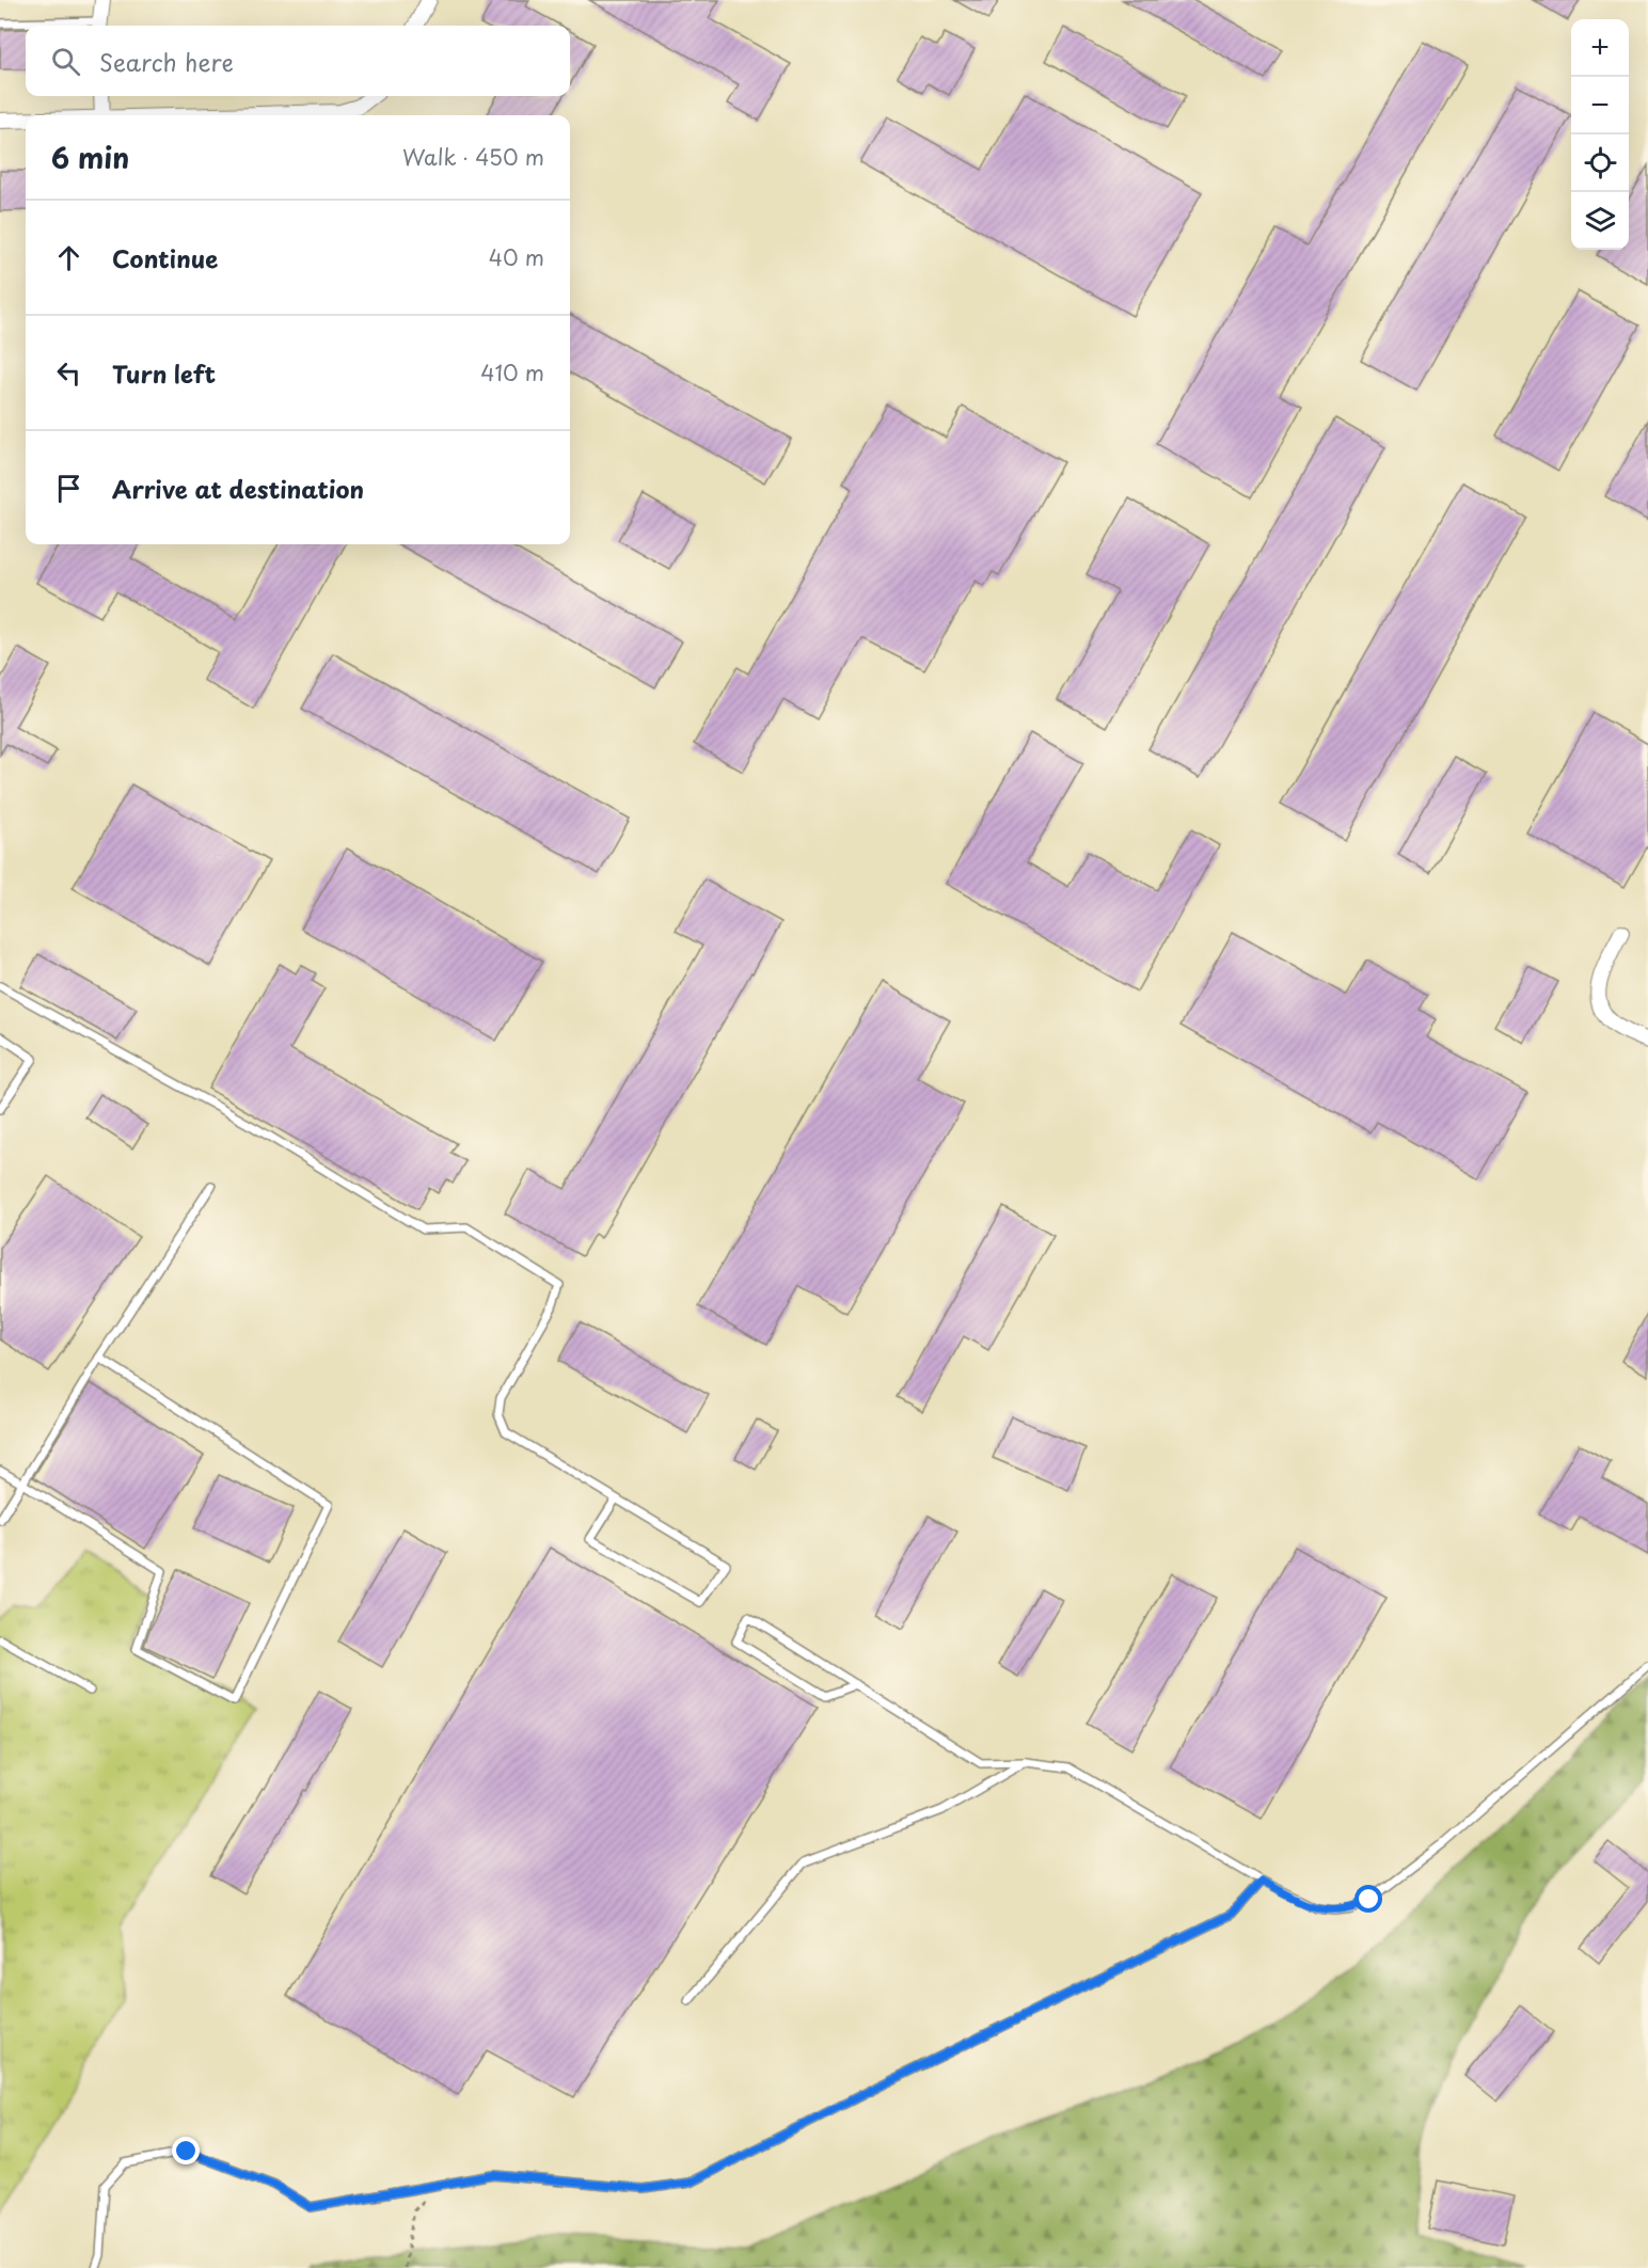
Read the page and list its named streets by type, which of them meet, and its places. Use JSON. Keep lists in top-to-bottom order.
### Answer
{
  "page": {
    "map_buttons": ["+", "−"],
    "search": "Search here",
    "heading": ["6 min", "Walk · 450 m"],
    "list": [
      ["Continue", "40 m"],
      ["Turn left", "410 m"],
      "Arrive at destination"
    ]
  }
}
